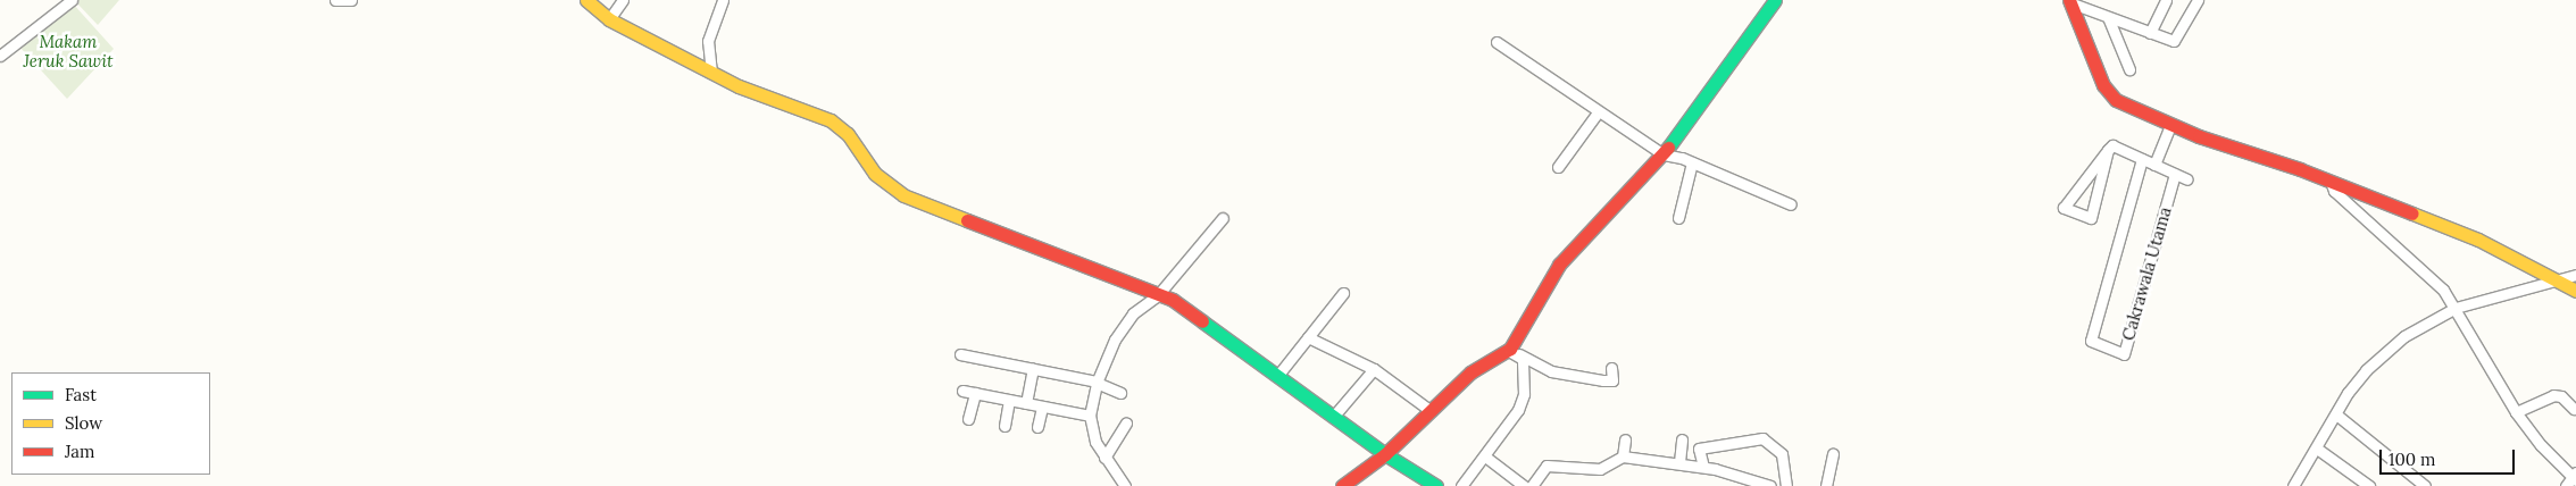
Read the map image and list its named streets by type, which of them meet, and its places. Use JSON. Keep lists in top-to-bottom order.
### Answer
{
  "streets": {
    "street": ["Cakrawala Utama"]
  },
  "parks": ["Makam Jeruk Sawit"],
  "legend": ["Fast", "Slow", "Jam"],
  "scale_bar": "100 m"
}
